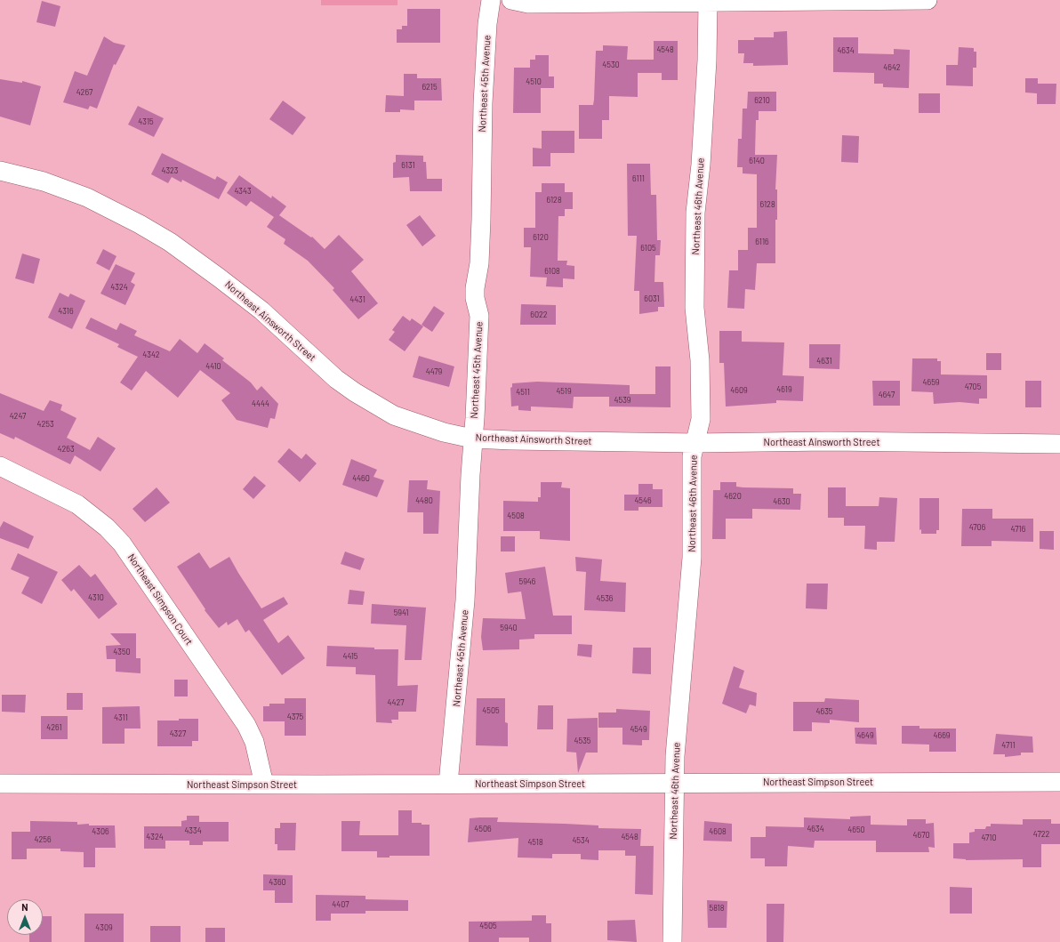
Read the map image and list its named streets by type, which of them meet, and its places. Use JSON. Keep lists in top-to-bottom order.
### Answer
{
  "streets": {
    "street": [
      "Northeast 45th Avenue",
      "Northeast 46th Avenue",
      "Northeast Ainsworth Street",
      "Northeast Simpson Court",
      "Northeast Simpson Street"
    ]
  },
  "crossings": [
    ["Northeast 45th Avenue", "Northeast Ainsworth Street"],
    ["Northeast 45th Avenue", "Northeast Simpson Street"],
    ["Northeast 46th Avenue", "Northeast Ainsworth Street"],
    ["Northeast 46th Avenue", "Northeast Simpson Street"],
    ["Northeast Simpson Court", "Northeast Simpson Street"]
  ],
  "house_numbers": [
    "4548",
    "4634",
    "4530",
    "4642",
    "4510",
    "6215",
    "4267",
    "6210",
    "4315",
    "6140",
    "6131",
    "4323",
    "6111",
    "4343",
    "6128",
    "6128",
    "6120",
    "6116",
    "6105",
    "6108",
    "4324",
    "6031",
    "4431",
    "4316",
    "6022",
    "4342",
    "4631",
    "4410",
    "4479",
    "4659",
    "4705",
    "4619",
    "4609",
    "4519",
    "4511",
    "4647",
    "4539",
    "4444",
    "4247",
    "4253",
    "4263",
    "4460",
    "4620",
    "4480",
    "4546",
    "4630",
    "4508",
    "4706",
    "4716",
    "5946",
    "4310",
    "4536",
    "5941",
    "5940",
    "4350",
    "4415",
    "4427",
    "4505",
    "4635",
    "4375",
    "4311",
    "4261",
    "4549",
    "4327",
    "4649",
    "4669",
    "4535",
    "4711",
    "4506",
    "4634",
    "4650",
    "4334",
    "4306",
    "4608",
    "4722",
    "4670",
    "4324",
    "4548",
    "4710",
    "4256",
    "4534",
    "4518",
    "4360",
    "4407",
    "5818",
    "4505",
    "4309"
  ],
  "north": "top"
}
